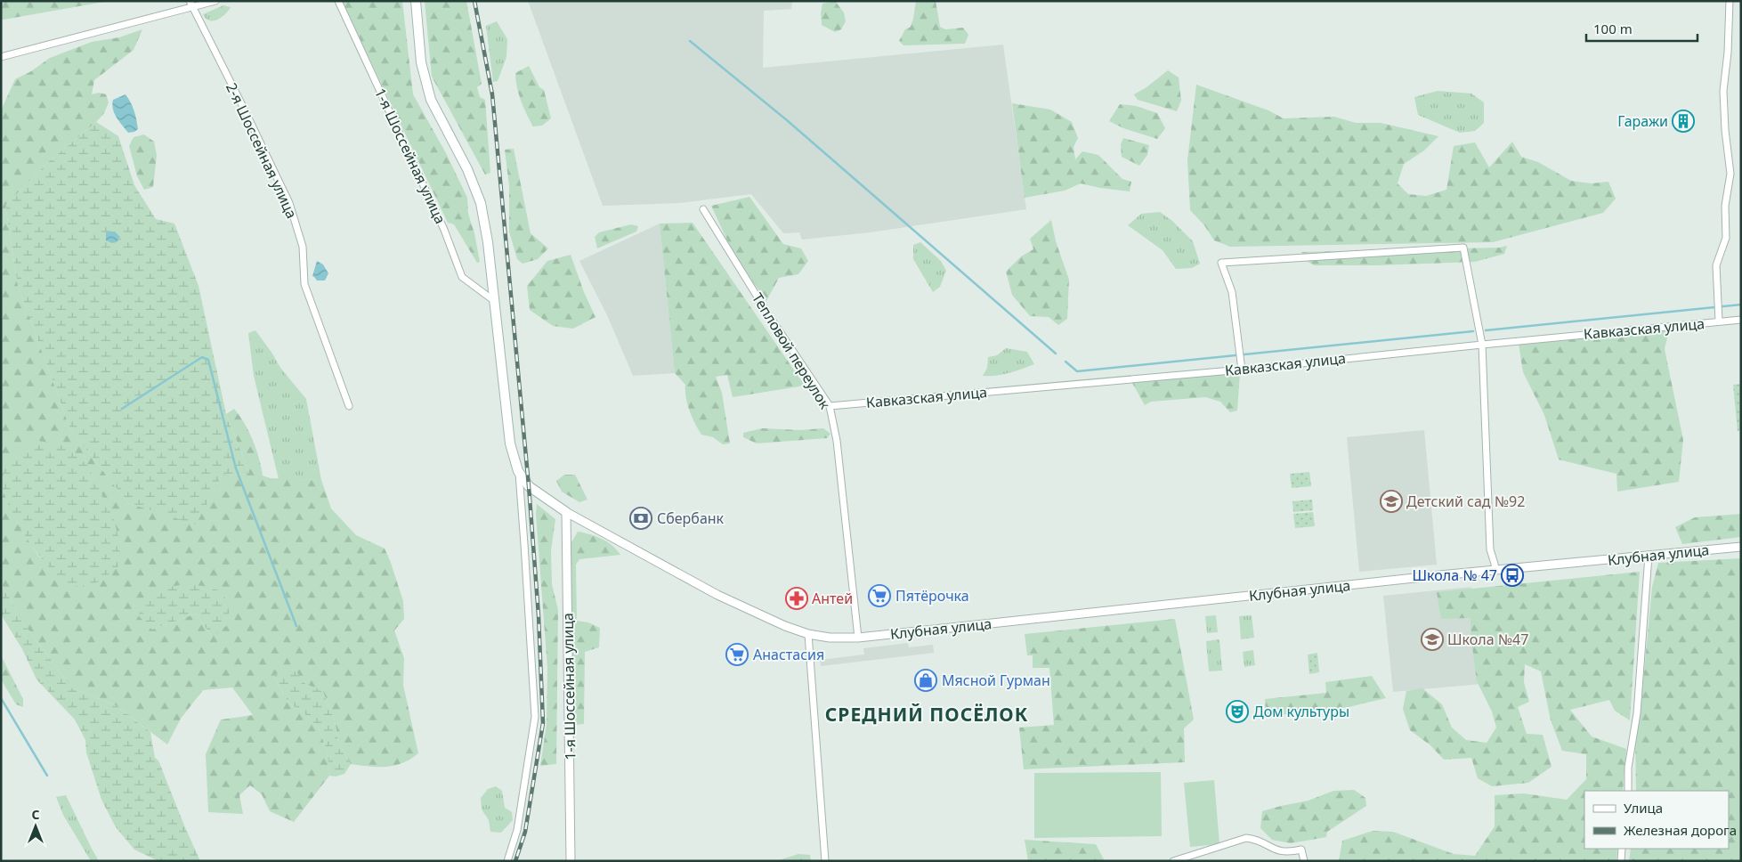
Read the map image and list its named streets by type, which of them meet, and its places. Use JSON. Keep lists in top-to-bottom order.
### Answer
{
  "streets": {
    "street": [
      "2-я Шоссейная улица",
      "1-я Шоссейная улица",
      "Кавказская улица",
      "Тепловой переулок",
      "Клубная улица"
    ]
  },
  "crossings": [
    ["1-я Шоссейная улица", "Клубная улица"],
    ["Кавказская улица", "Тепловой переулок"],
    ["Тепловой переулок", "Клубная улица"]
  ],
  "districts": ["СРЕДНИЙ ПОСЁЛОК"],
  "places": {
    "building": ["Гаражи"],
    "school or university": ["Детский сад №92", "Школа №47"],
    "bank": ["Сбербанк"],
    "bus stop": ["Школа № 47"],
    "supermarket": ["Пятёрочка", "Анастасия"],
    "pharmacy": ["Антей"],
    "shop": ["Мясной Гурман"],
    "theatre": ["Дом культуры"]
  },
  "legend": ["Улица", "Железная дорога"],
  "scale_bar": "100 m",
  "north": "top"
}
